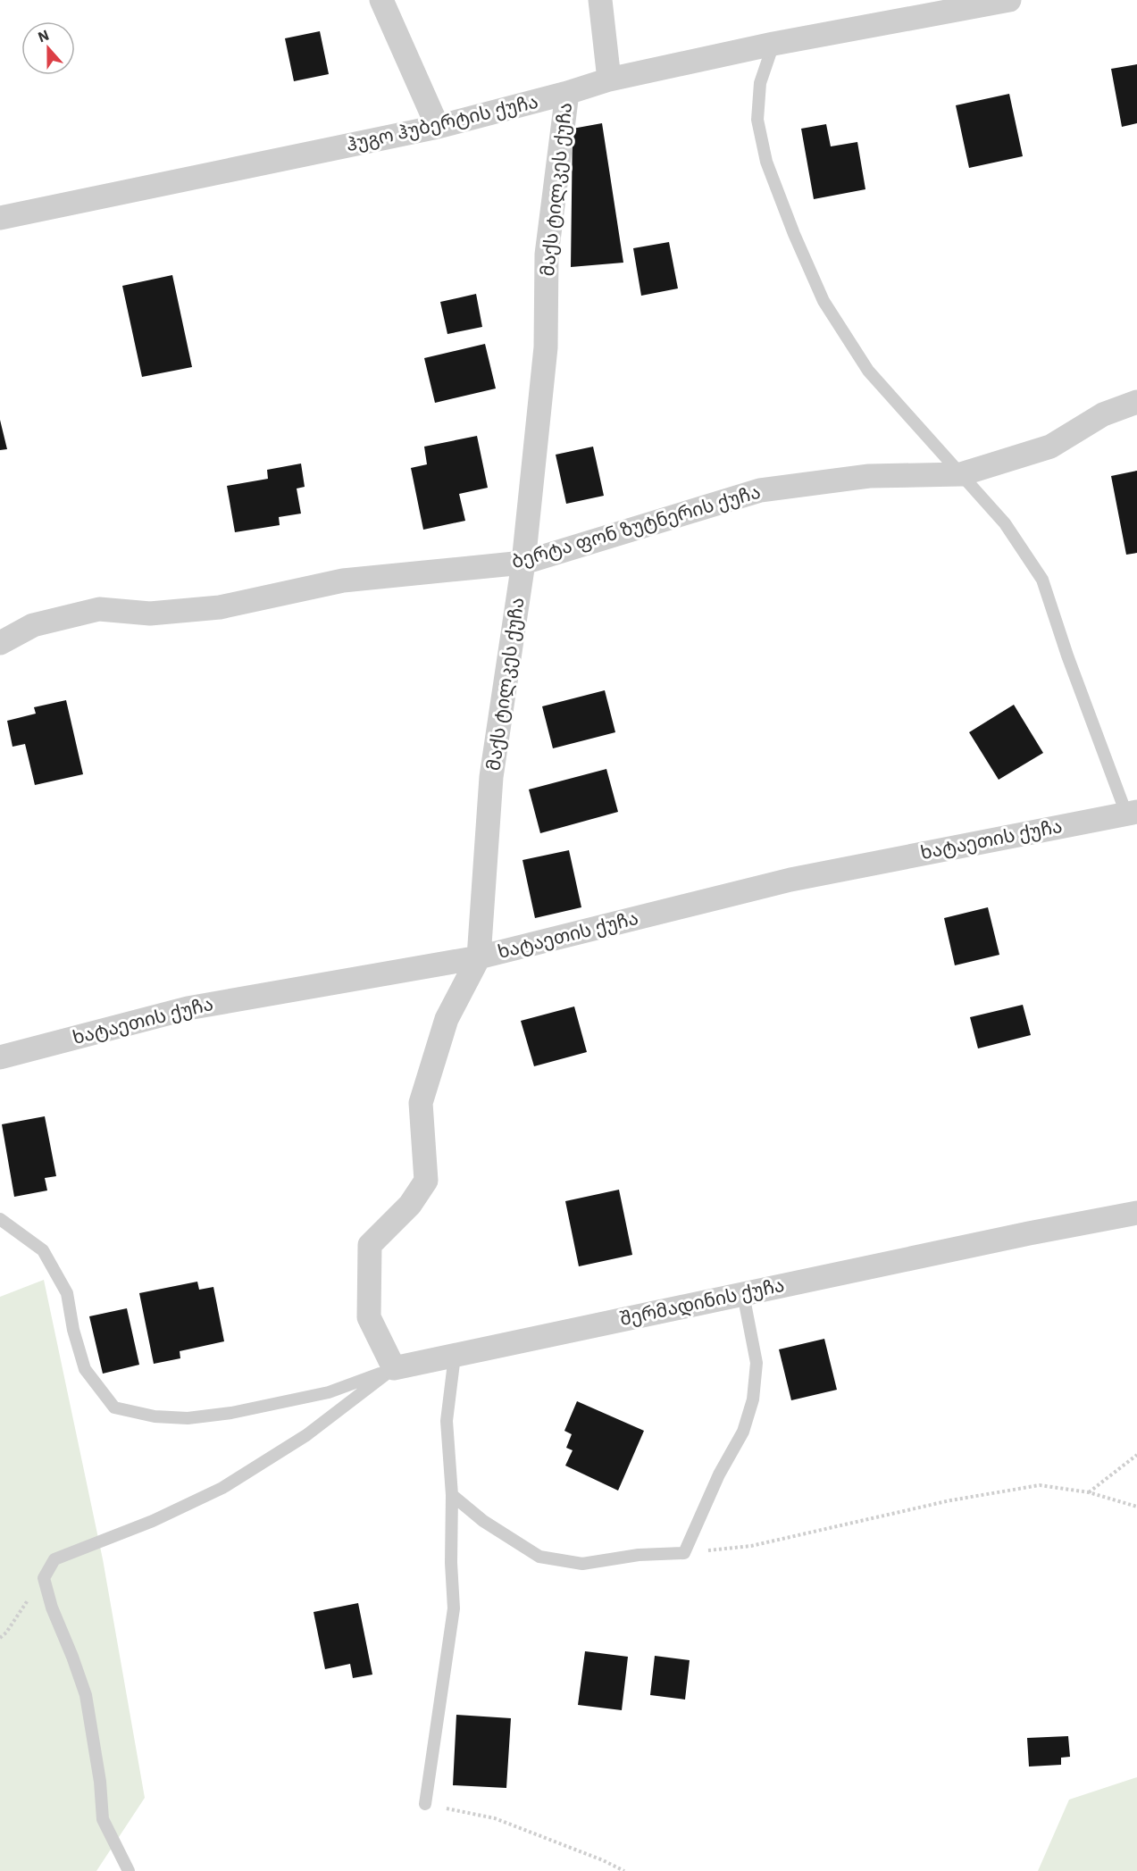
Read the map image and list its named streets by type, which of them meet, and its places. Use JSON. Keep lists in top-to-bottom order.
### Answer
{
  "streets": {
    "street": [
      "ჰუგო ჰუბერტის ქუჩა",
      "მაქს ტილკეს ქუჩა",
      "ბერტა ფონ ზუტნერის ქუჩა",
      "ხატაეთის ქუჩა",
      "შერმადინის ქუჩა"
    ]
  },
  "crossings": [
    ["ჰუგო ჰუბერტის ქუჩა", "მაქს ტილკეს ქუჩა"],
    ["მაქს ტილკეს ქუჩა", "ბერტა ფონ ზუტნერის ქუჩა"],
    ["მაქს ტილკეს ქუჩა", "ხატაეთის ქუჩა"],
    ["მაქს ტილკეს ქუჩა", "შერმადინის ქუჩა"]
  ],
  "north": "top"
}
